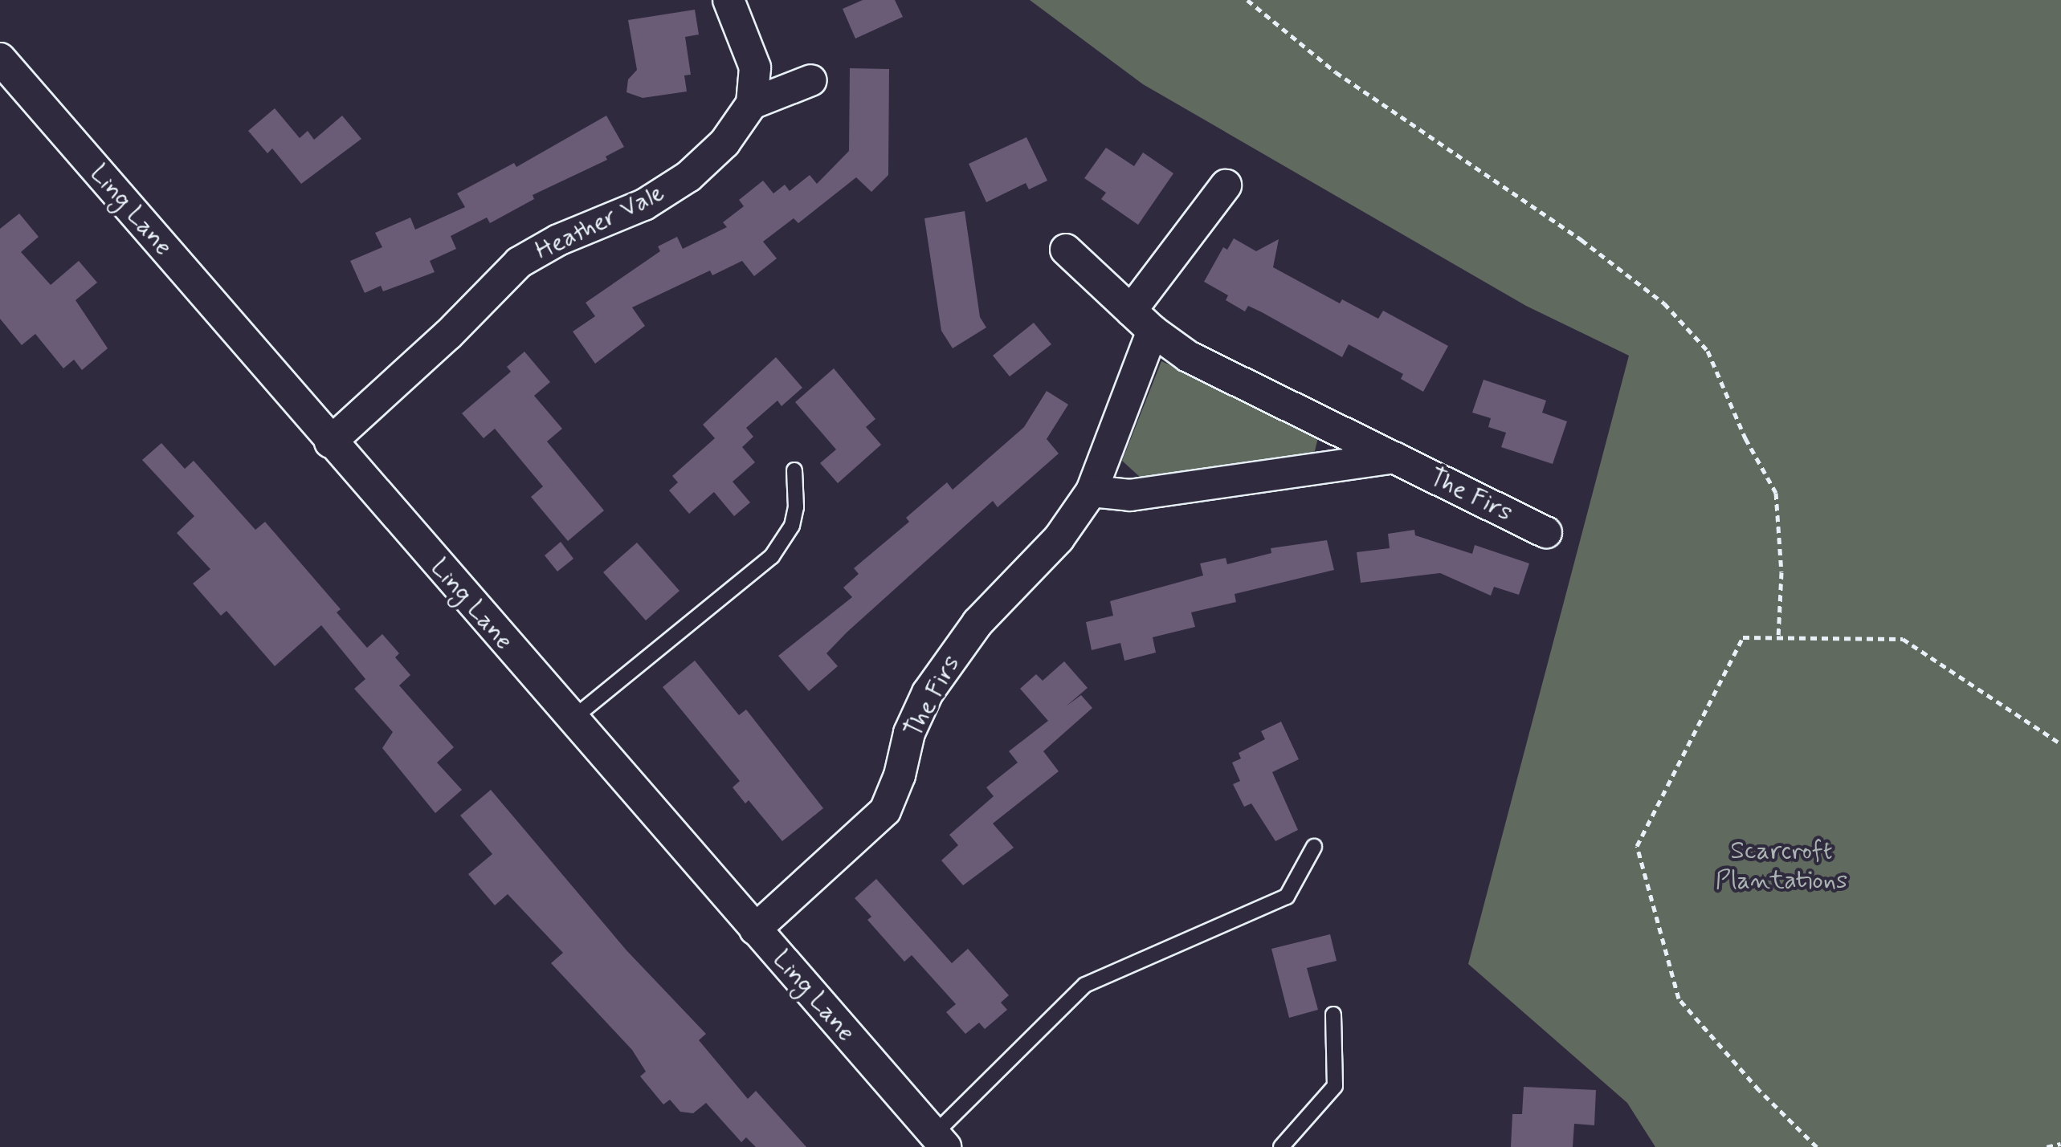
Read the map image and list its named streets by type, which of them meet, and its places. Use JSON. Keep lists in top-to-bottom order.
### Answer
{
  "streets": {
    "street": ["Ling Lane", "Heather Vale", "The Firs"]
  },
  "crossings": [
    ["Ling Lane", "Heather Vale"],
    ["Ling Lane", "The Firs"]
  ],
  "parks": ["Scarcroft Plantations"]
}
